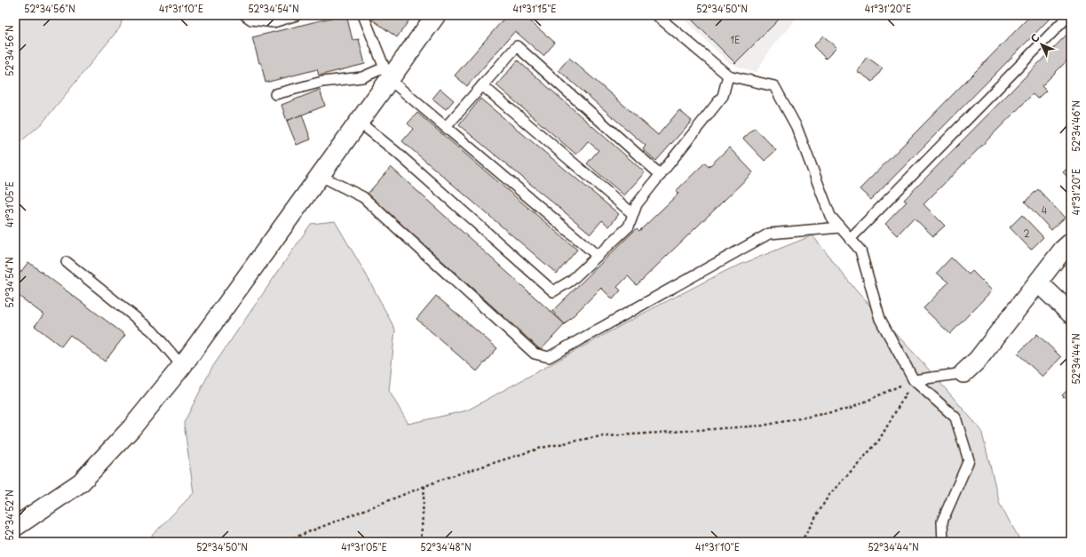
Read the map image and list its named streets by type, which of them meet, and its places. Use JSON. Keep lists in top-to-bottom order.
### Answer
{
  "house_numbers": ["1Е", "4", "2"],
  "north": "top left",
  "coordinates": [
    "52°34'56\"N",
    "41°31'10\"E",
    "52°34'54\"N",
    "41°31'15\"E",
    "52°34'50\"N",
    "41°31'20\"E",
    "52°34'46\"N",
    "41°31'05\"E",
    "52°34'44\"N",
    "52°34'52\"N",
    "52°34'48\"N"
  ]
}
